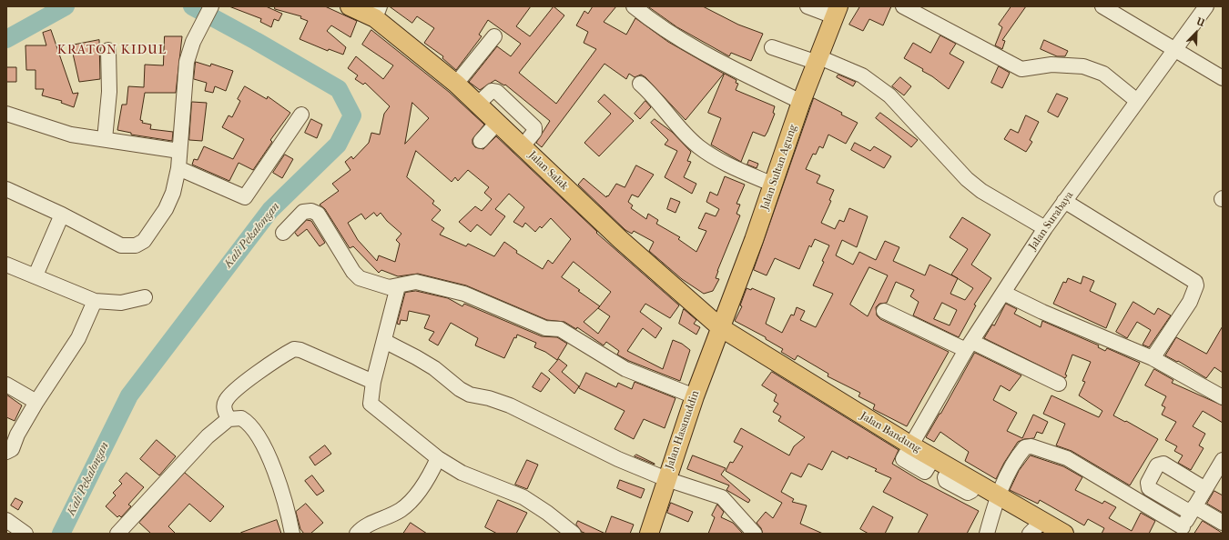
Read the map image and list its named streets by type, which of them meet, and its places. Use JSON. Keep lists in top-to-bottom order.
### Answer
{
  "streets": {
    "main road": [
      "Jalan Sultan Agung",
      "Jalan Salak",
      "Jalan Hasanuddin",
      "Jalan Bandung"
    ],
    "street": ["Jalan Surabaya"]
  },
  "crossings": [
    ["Jalan Sultan Agung", "Jalan Salak"],
    ["Jalan Sultan Agung", "Jalan Hasanuddin"],
    ["Jalan Sultan Agung", "Jalan Bandung"],
    ["Jalan Salak", "Jalan Hasanuddin"],
    ["Jalan Salak", "Jalan Bandung"],
    ["Jalan Surabaya", "Jalan Bandung"],
    ["Jalan Hasanuddin", "Jalan Bandung"]
  ],
  "districts": ["KRATON KIDUL"],
  "water": ["Kali Pekalongan"],
  "north": "top right"
}
